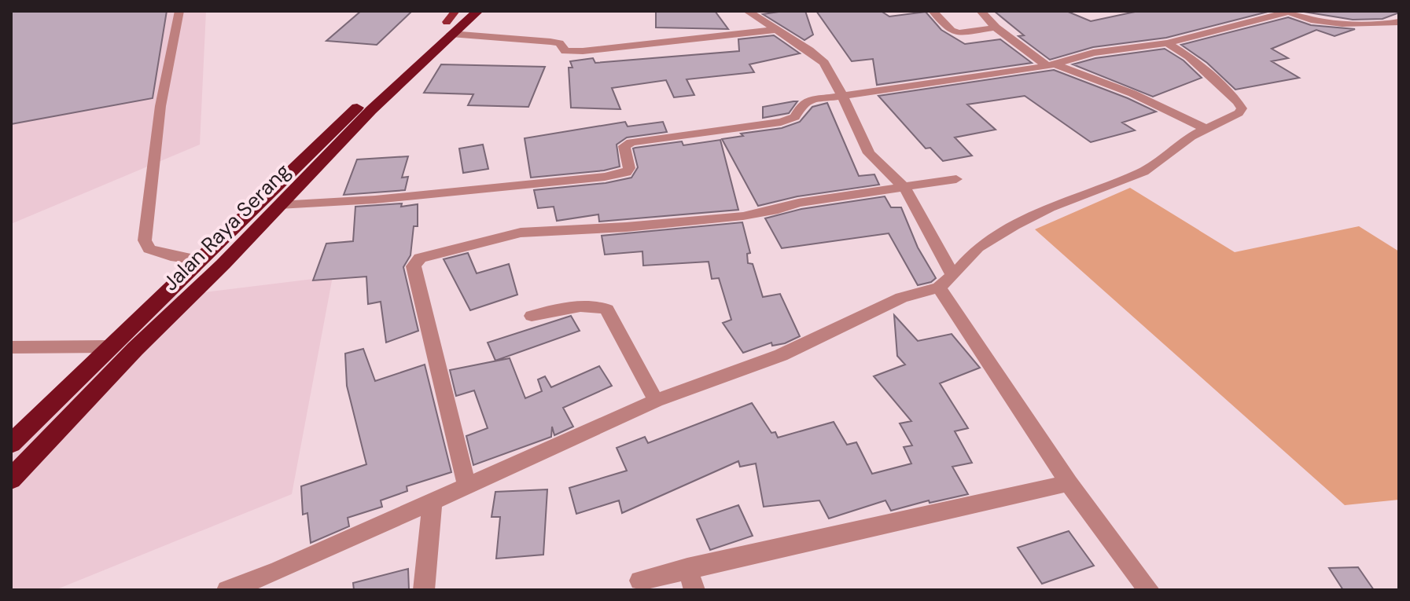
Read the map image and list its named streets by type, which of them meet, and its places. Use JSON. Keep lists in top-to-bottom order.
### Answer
{
  "streets": {
    "highway": ["Jalan Raya Serang"]
  }
}
